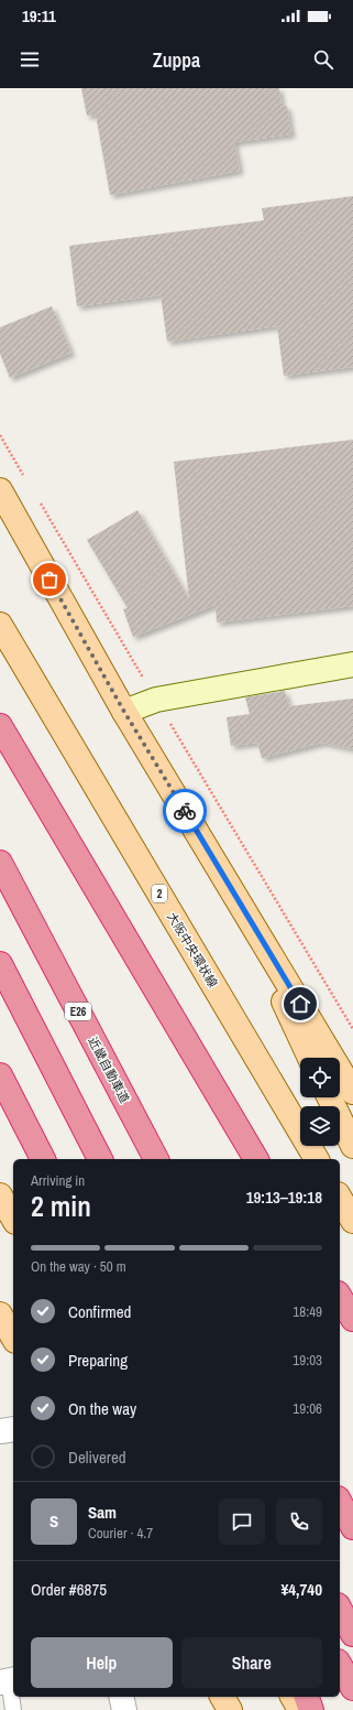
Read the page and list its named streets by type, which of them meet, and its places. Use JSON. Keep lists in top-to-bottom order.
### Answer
{
  "streets": {
    "highway": ["E26", "近畿自動車道"],
    "main road": ["2", "大阪中央環状線"]
  },
  "page": {
    "status": "19:11",
    "header": "Zuppa",
    "heading": ["2 min", "Arriving in", "19:13–19:18"],
    "panel": [
      "Sam",
      "Courier · 4.7",
      "Order #6875",
      "¥4,740"
    ],
    "bar": "On the way · 50 m",
    "list": [
      ["Confirmed", "18:49"],
      ["Preparing", "19:03"],
      ["On the way", "19:06"],
      "Delivered"
    ],
    "round": "S",
    "buttons": ["Help", "Share"]
  }
}
